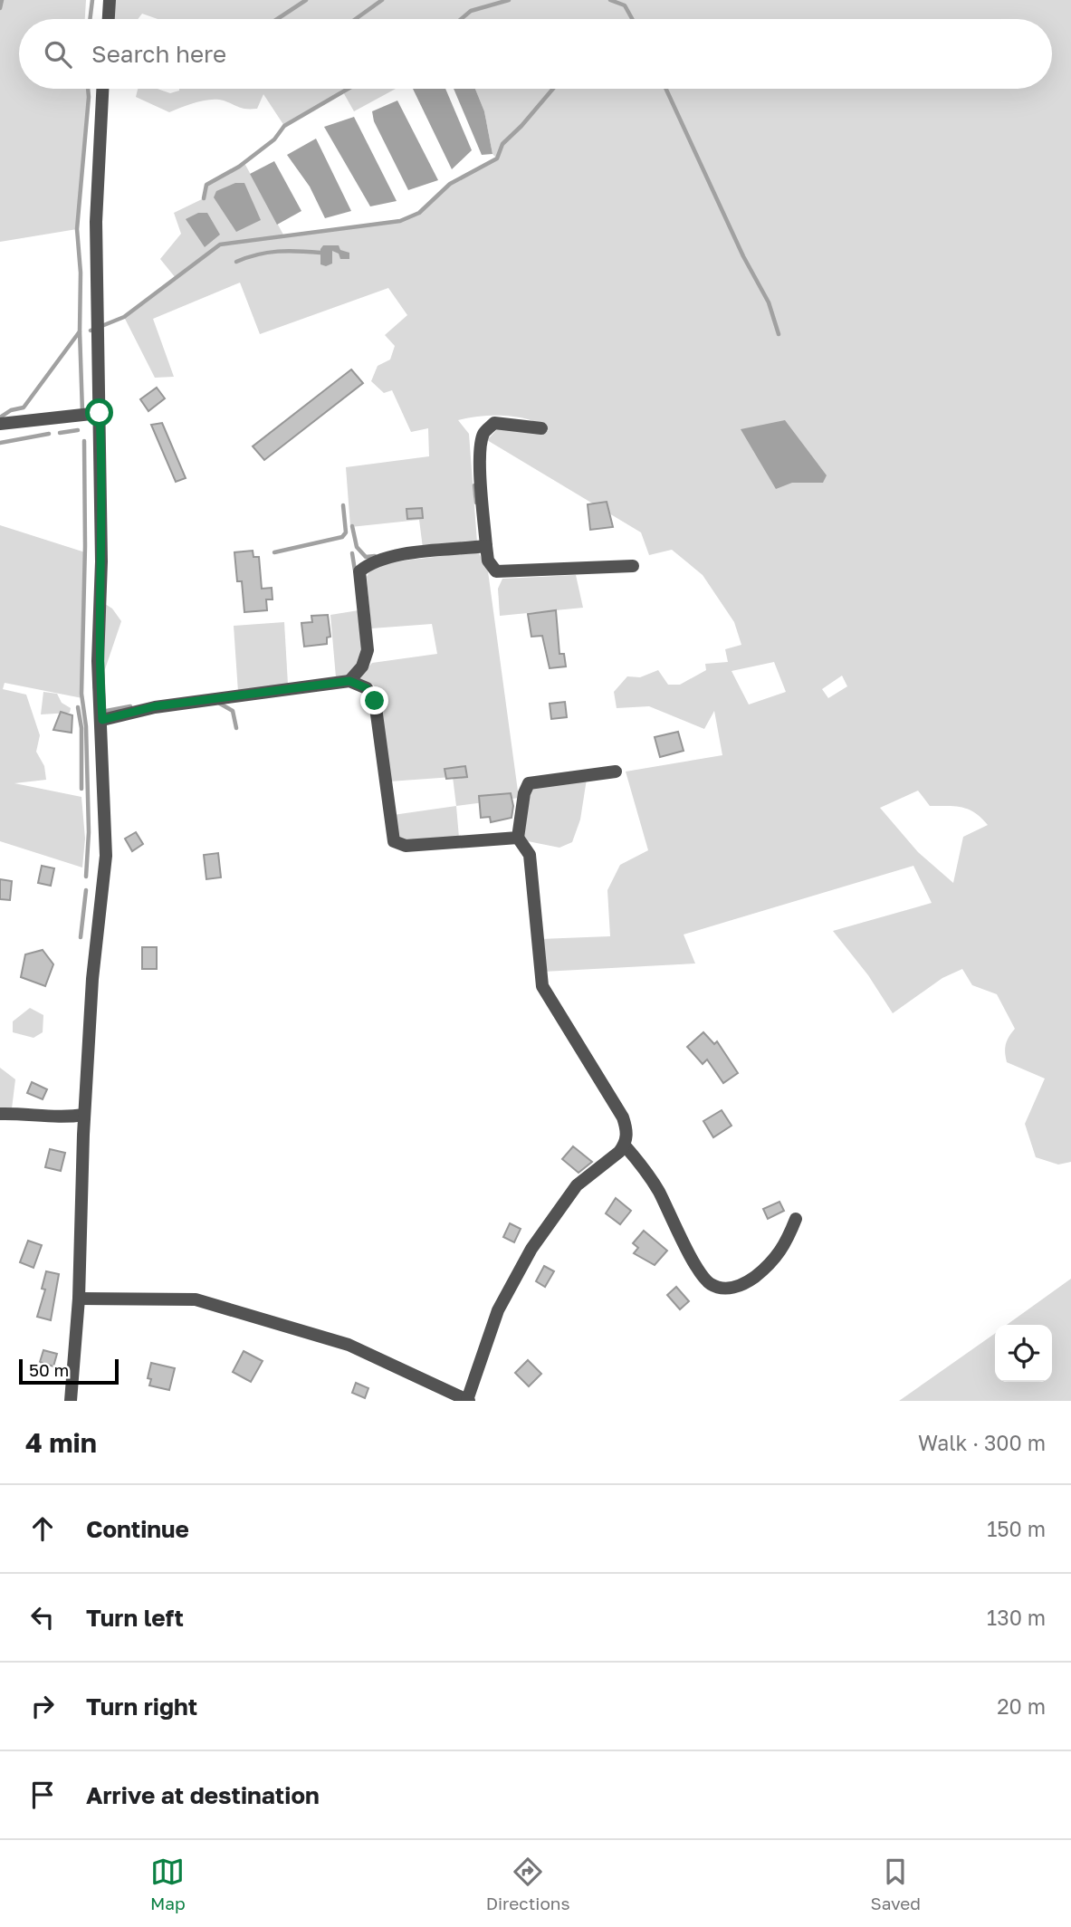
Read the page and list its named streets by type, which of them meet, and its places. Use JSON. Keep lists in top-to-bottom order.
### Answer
{
  "scale_bar": "50 m",
  "page": {
    "search": "Search here",
    "scale": "50 m",
    "heading": ["4 min", "Walk · 300 m"],
    "list": [
      ["Continue", "150 m"],
      ["Turn left", "130 m"],
      ["Turn right", "20 m"],
      "Arrive at destination"
    ],
    "nav": ["Map", "Directions", "Saved"]
  }
}
